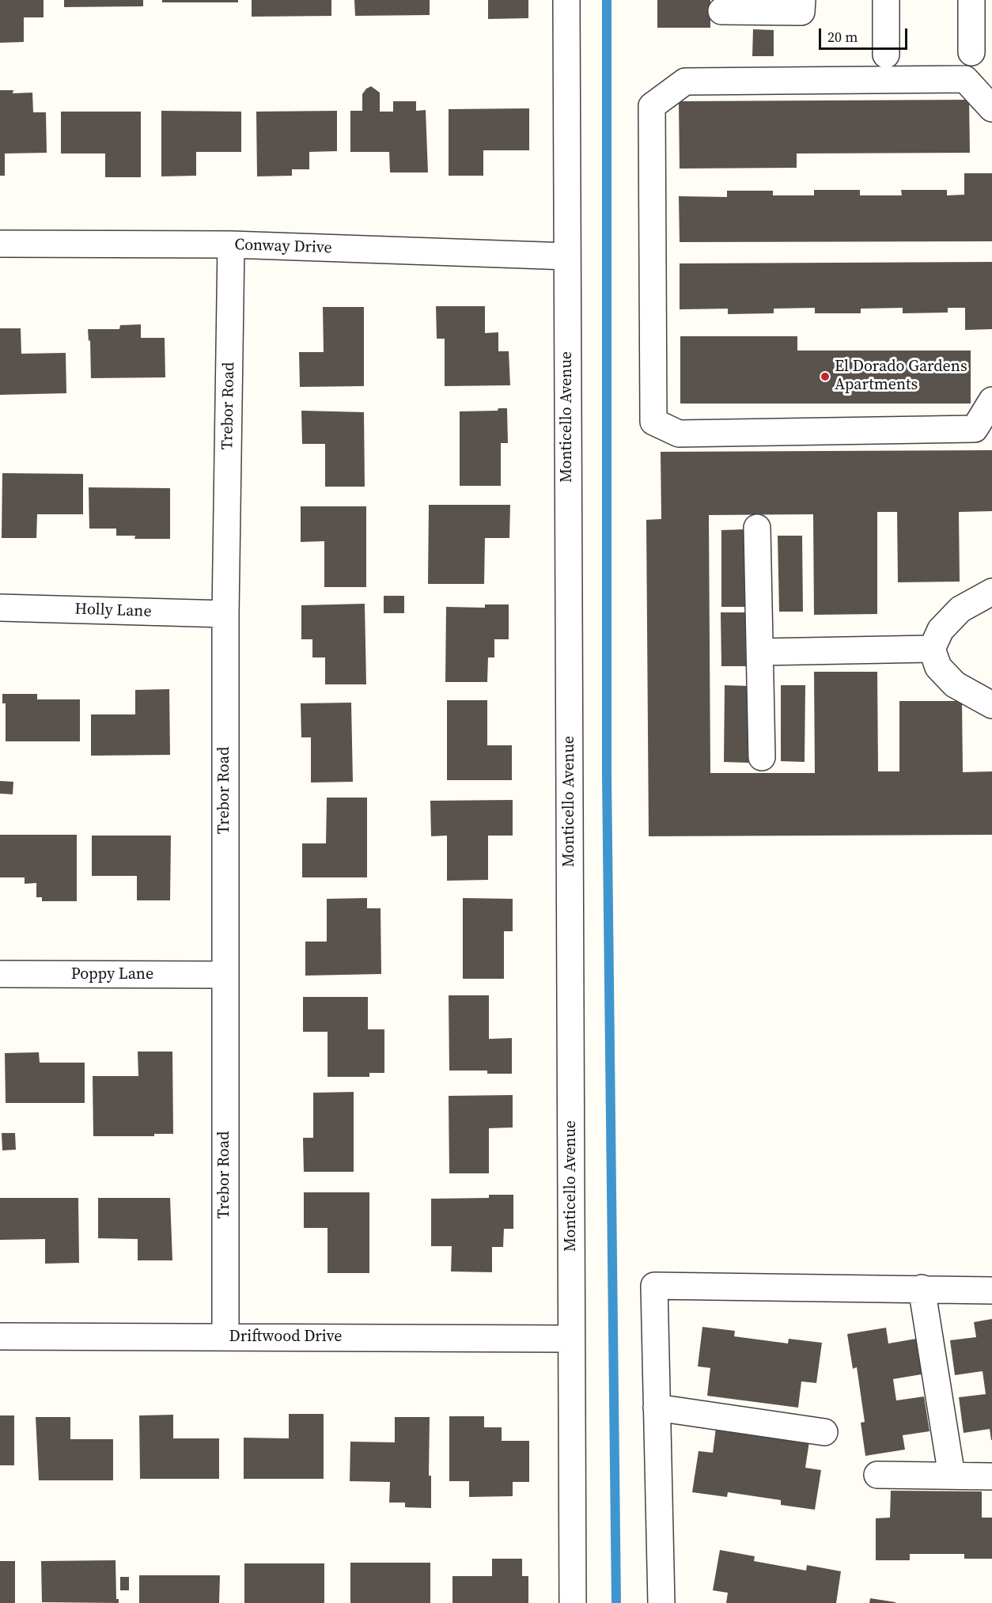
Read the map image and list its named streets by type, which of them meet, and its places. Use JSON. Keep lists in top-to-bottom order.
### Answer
{
  "streets": {
    "street": [
      "Conway Drive",
      "Trebor Road",
      "Monticello Avenue",
      "Holly Lane",
      "Poppy Lane",
      "Driftwood Drive"
    ]
  },
  "crossings": [
    ["Conway Drive", "Trebor Road"],
    ["Conway Drive", "Monticello Avenue"],
    ["Trebor Road", "Holly Lane"],
    ["Trebor Road", "Poppy Lane"],
    ["Trebor Road", "Driftwood Drive"],
    ["Monticello Avenue", "Driftwood Drive"]
  ],
  "places": ["El Dorado Gardens Apartments"],
  "scale_bar": "20 m"
}
